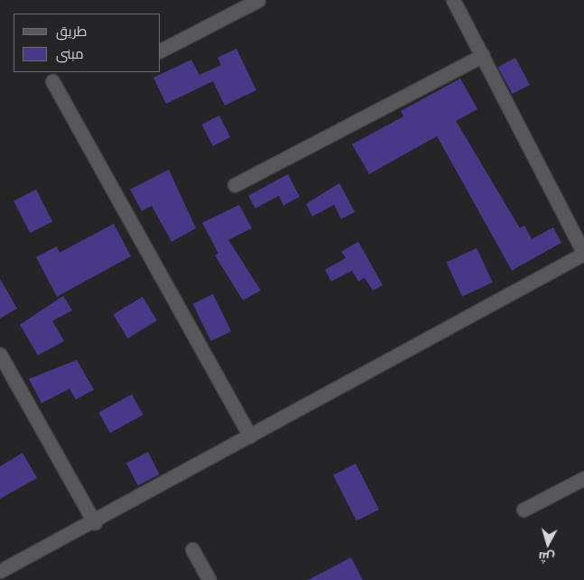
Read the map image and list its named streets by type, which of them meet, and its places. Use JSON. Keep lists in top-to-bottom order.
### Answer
{
  "legend": ["طريق", "مبنى"],
  "north": "bottom"
}
